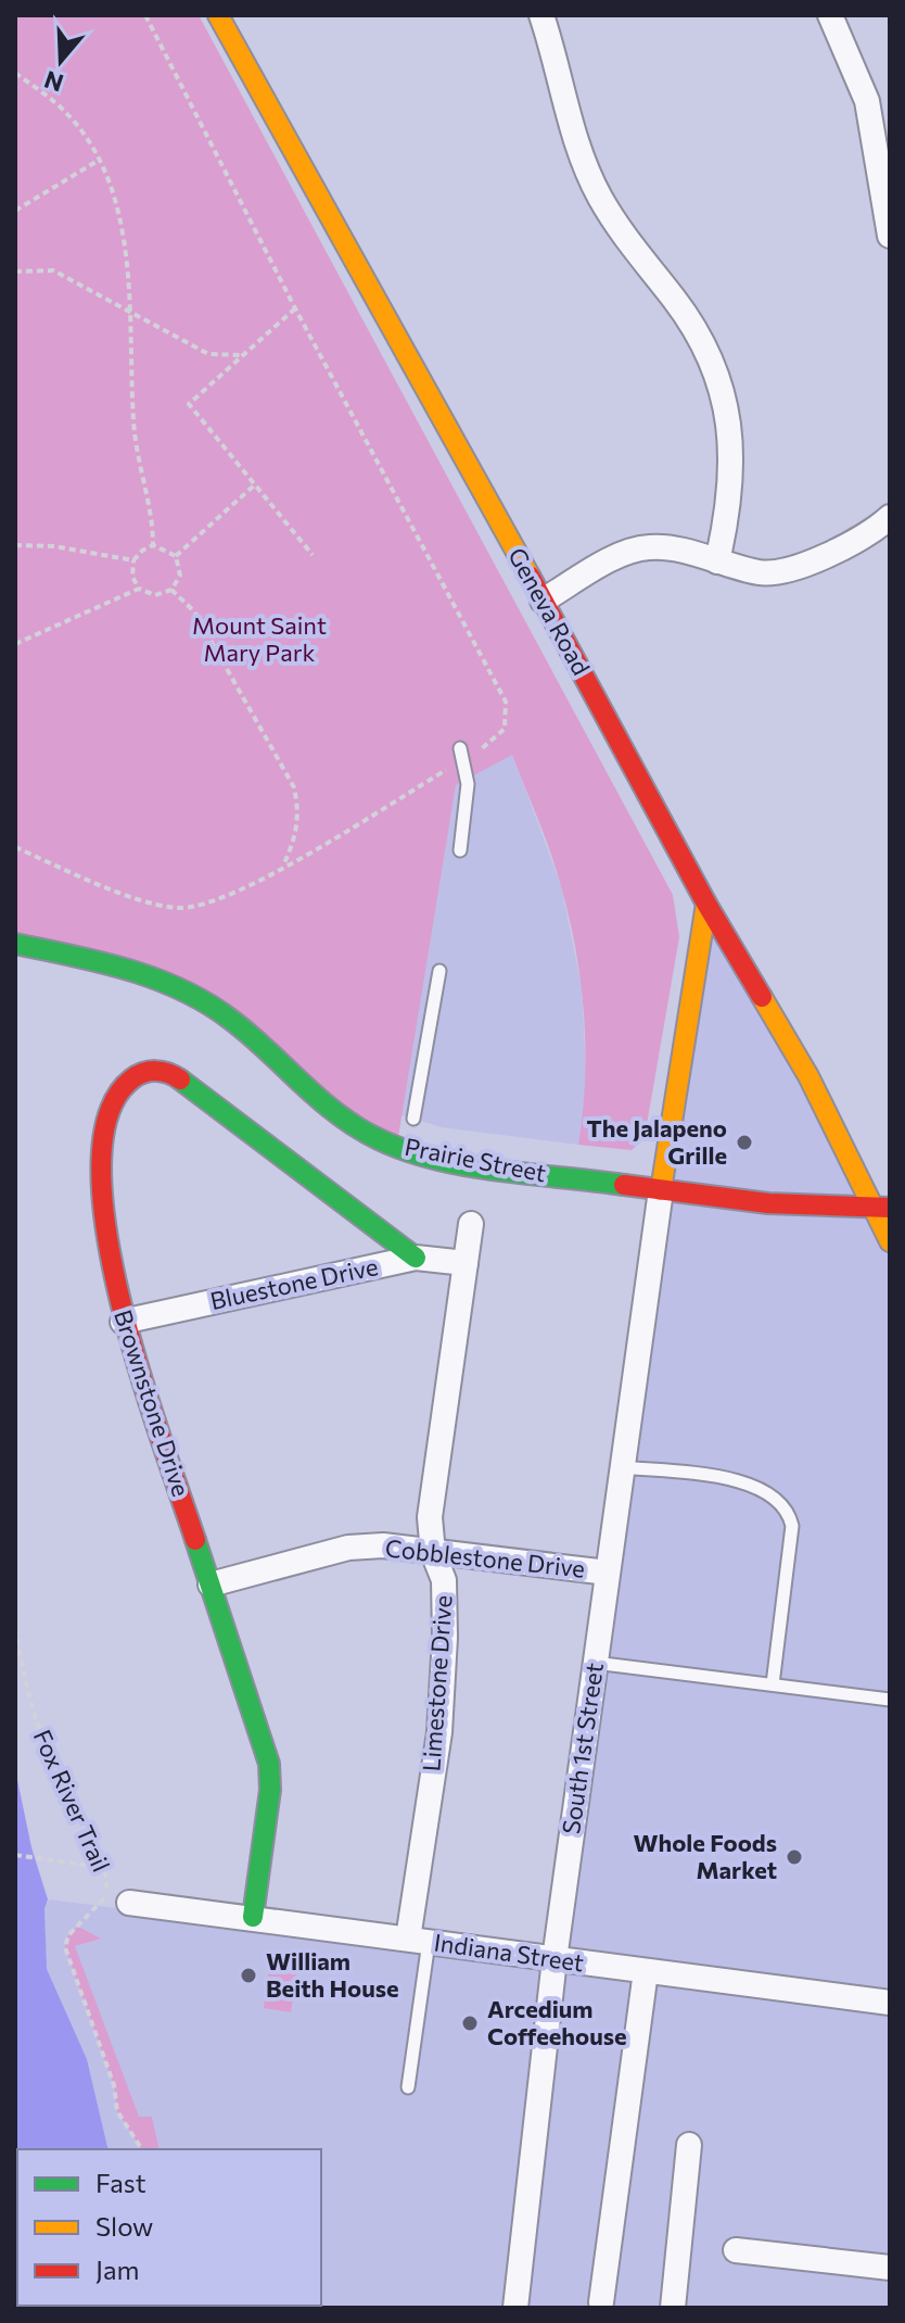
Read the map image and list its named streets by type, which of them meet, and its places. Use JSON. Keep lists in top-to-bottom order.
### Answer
{
  "streets": {
    "street": [
      "Geneva Road",
      "Prairie Street",
      "Bluestone Drive",
      "Brownstone Drive",
      "Cobblestone Drive",
      "Limestone Drive",
      "South 1st Street",
      "Indiana Street"
    ],
    "path": ["Fox River Trail"]
  },
  "crossings": [
    ["Geneva Road", "Prairie Street"],
    ["Prairie Street", "South 1st Street"],
    ["Bluestone Drive", "Brownstone Drive"],
    ["Bluestone Drive", "Limestone Drive"],
    ["Brownstone Drive", "Cobblestone Drive"],
    ["Brownstone Drive", "Indiana Street"],
    ["Cobblestone Drive", "Limestone Drive"],
    ["Cobblestone Drive", "South 1st Street"],
    ["Limestone Drive", "Indiana Street"],
    ["South 1st Street", "Indiana Street"]
  ],
  "parks": ["Mount Saint Mary Park"],
  "places": [
    "The Jalapeno Grille",
    "Whole Foods Market",
    "William Beith House",
    "Arcedium Coffeehouse"
  ],
  "legend": ["Fast", "Slow", "Jam"],
  "north": "bottom"
}
